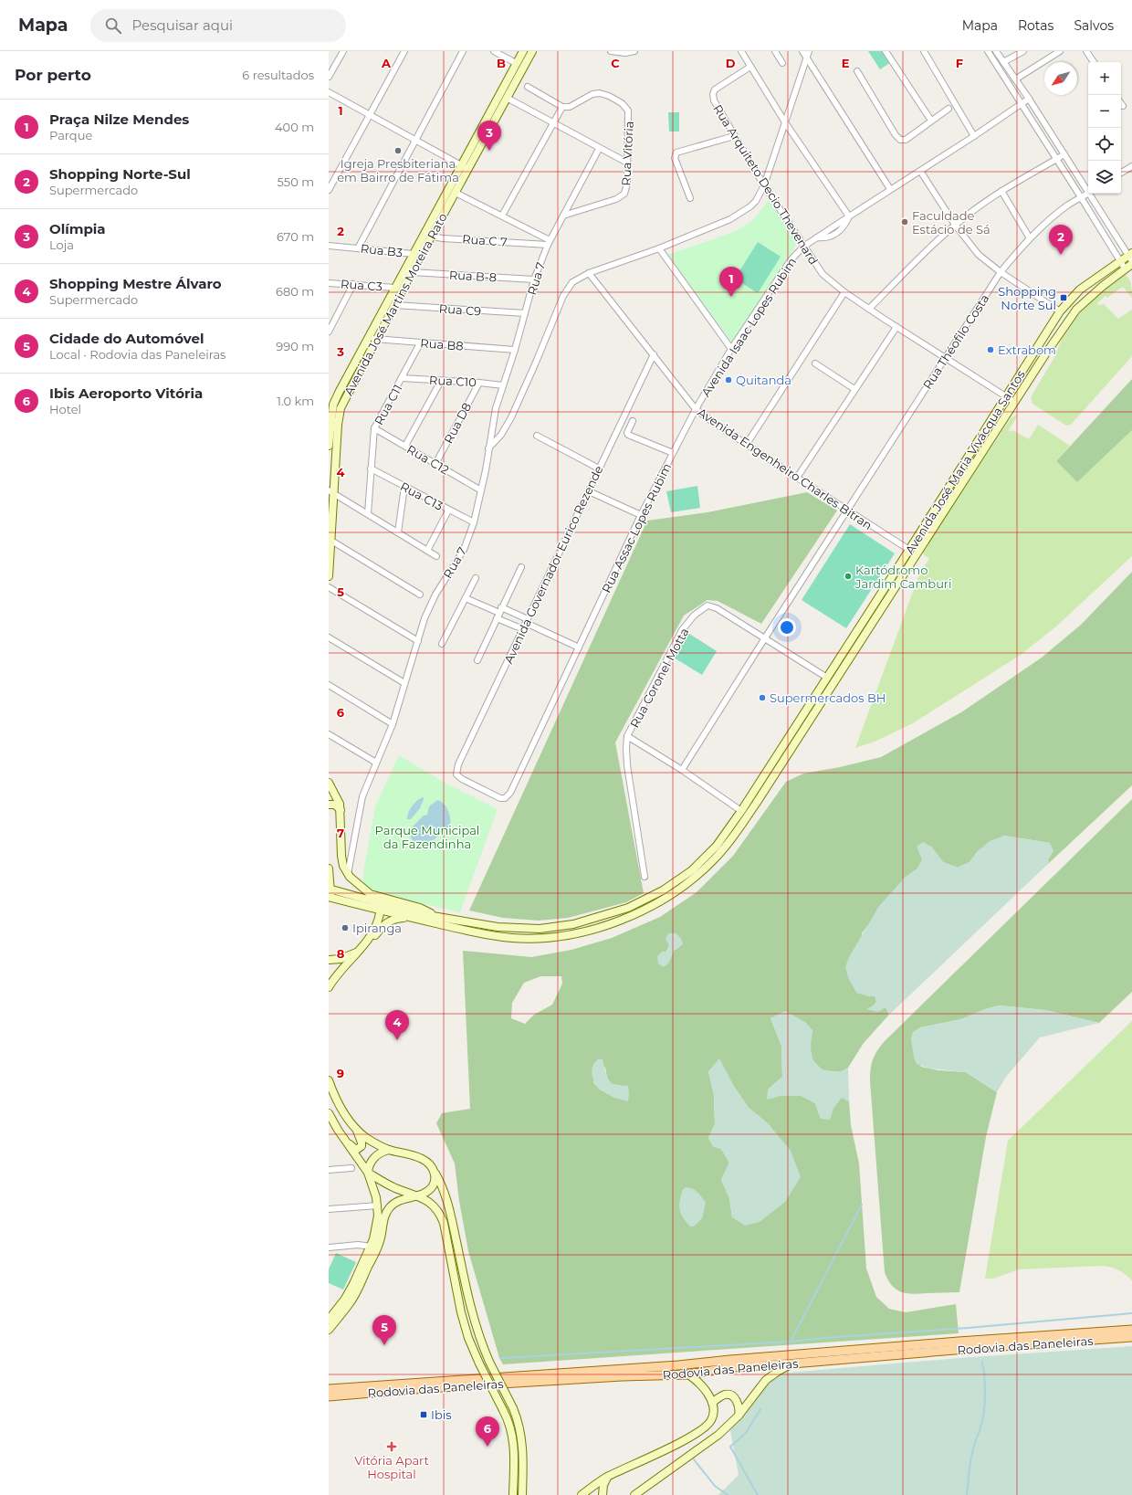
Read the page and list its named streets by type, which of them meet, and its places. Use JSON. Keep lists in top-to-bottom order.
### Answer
{
  "streets": {
    "main road": ["Avenida José Martins Moreira Rato", "Avenida José Maria Vivácqua Santos", "Rodovia das Paneleiras"],
    "street": [
      "Rua Vitória",
      "Rua Arquiteto Decio Thevenard",
      "Rua C 7",
      "Rua B3",
      "Rua B-8",
      "Rua 7",
      "Rua C3",
      "Rua C9",
      "Avenida Isaac Lopes Rubim",
      "Rua Théofilo Costa",
      "Rua B8",
      "Rua C10",
      "Rua C11",
      "Rua D8",
      "Rua C12",
      "Avenida Engenheiro Charles Bitran",
      "Rua C13",
      "Rua Assac Lopes Rubim",
      "Avenida Governador Eurico Rezende",
      "Rua Coronel Motta"
    ]
  },
  "crossings": [
    ["Rua Vitória", "Rua 7"],
    ["Rua Arquiteto Decio Thevenard", "Avenida Isaac Lopes Rubim"],
    ["Rua Arquiteto Decio Thevenard", "Rua Théofilo Costa"],
    ["Rua Arquiteto Decio Thevenard", "Avenida José Maria Vivácqua Santos"],
    ["Rua C 7", "Rua 7"],
    ["Rua C 7", "Avenida José Martins Moreira Rato"],
    ["Rua B3", "Avenida José Martins Moreira Rato"],
    ["Rua B-8", "Rua 7"],
    ["Rua B-8", "Avenida José Martins Moreira Rato"],
    ["Rua 7", "Rua C9"],
    ["Rua 7", "Rua B8"],
    ["Rua 7", "Rua C10"],
    ["Rua 7", "Rua C12"],
    ["Rua 7", "Rua C13"],
    ["Rua C3", "Avenida José Martins Moreira Rato"],
    ["Avenida José Martins Moreira Rato", "Rua C9"],
    ["Avenida José Martins Moreira Rato", "Rua B8"],
    ["Avenida Isaac Lopes Rubim", "Avenida Engenheiro Charles Bitran"],
    ["Avenida Isaac Lopes Rubim", "Rua Assac Lopes Rubim"],
    ["Rua Théofilo Costa", "Avenida Engenheiro Charles Bitran"],
    ["Rua Théofilo Costa", "Rua Coronel Motta"],
    ["Rua B8", "Rua C11"],
    ["Rua C10", "Rua C11"],
    ["Rua C10", "Rua D8"],
    ["Rua C11", "Rua C12"],
    ["Rua C11", "Rua C13"],
    ["Rua D8", "Rua C12"],
    ["Avenida José Maria Vivácqua Santos", "Avenida Engenheiro Charles Bitran"],
    ["Avenida Engenheiro Charles Bitran", "Rua Assac Lopes Rubim"],
    ["Avenida Engenheiro Charles Bitran", "Avenida Governador Eurico Rezende"],
    ["Rua Assac Lopes Rubim", "Avenida Governador Eurico Rezende"]
  ],
  "parks": ["Parque Municipal da Fazendinha"],
  "places": {
    "other": [
      "Igreja Presbiteriana em Bairro de Fátima",
      "Faculdade Estácio de Sá",
      "Extrabom",
      "Quitanda",
      "Kartódromo Jardim Camburi",
      "Supermercados BH",
      "Ipiranga"
    ],
    "transit": ["Shopping Norte Sul", "Ibis"],
    "health": ["Vitória Apart Hospital"]
  },
  "north": "bottom left",
  "page": {
    "header": "Mapa",
    "search": "Pesquisar aqui",
    "nav": ["Mapa", "Rotas", "Salvos"],
    "heading": ["Por perto", "6 resultados"],
    "map_buttons": ["+", "−"],
    "list": [
      {
        "mark": "1",
        "name": "Praça Nilze Mendes",
        "note": "Parque",
        "value": "400 m"
      },
      {
        "mark": "2",
        "name": "Shopping Norte-Sul",
        "note": "Supermercado",
        "value": "550 m"
      },
      {
        "mark": "3",
        "name": "Olímpia",
        "note": "Loja",
        "value": "670 m"
      },
      {
        "mark": "4",
        "name": "Shopping Mestre Álvaro",
        "note": "Supermercado",
        "value": "680 m"
      },
      {
        "mark": "5",
        "name": "Cidade do Automóvel",
        "note": "Local · Rodovia das Paneleiras",
        "value": "990 m"
      },
      {
        "mark": "6",
        "name": "Ibis Aeroporto Vitória",
        "note": "Hotel",
        "value": "1.0 km"
      }
    ],
    "pins": [
      "3",
      "2",
      "1",
      "4",
      "5",
      "6"
    ]
  },
  "grid": {
    "columns": [
      "A",
      "B",
      "C",
      "D",
      "E",
      "F"
    ],
    "rows": [
      "1",
      "2",
      "3",
      "4",
      "5",
      "6",
      "7",
      "8",
      "9"
    ]
  }
}
